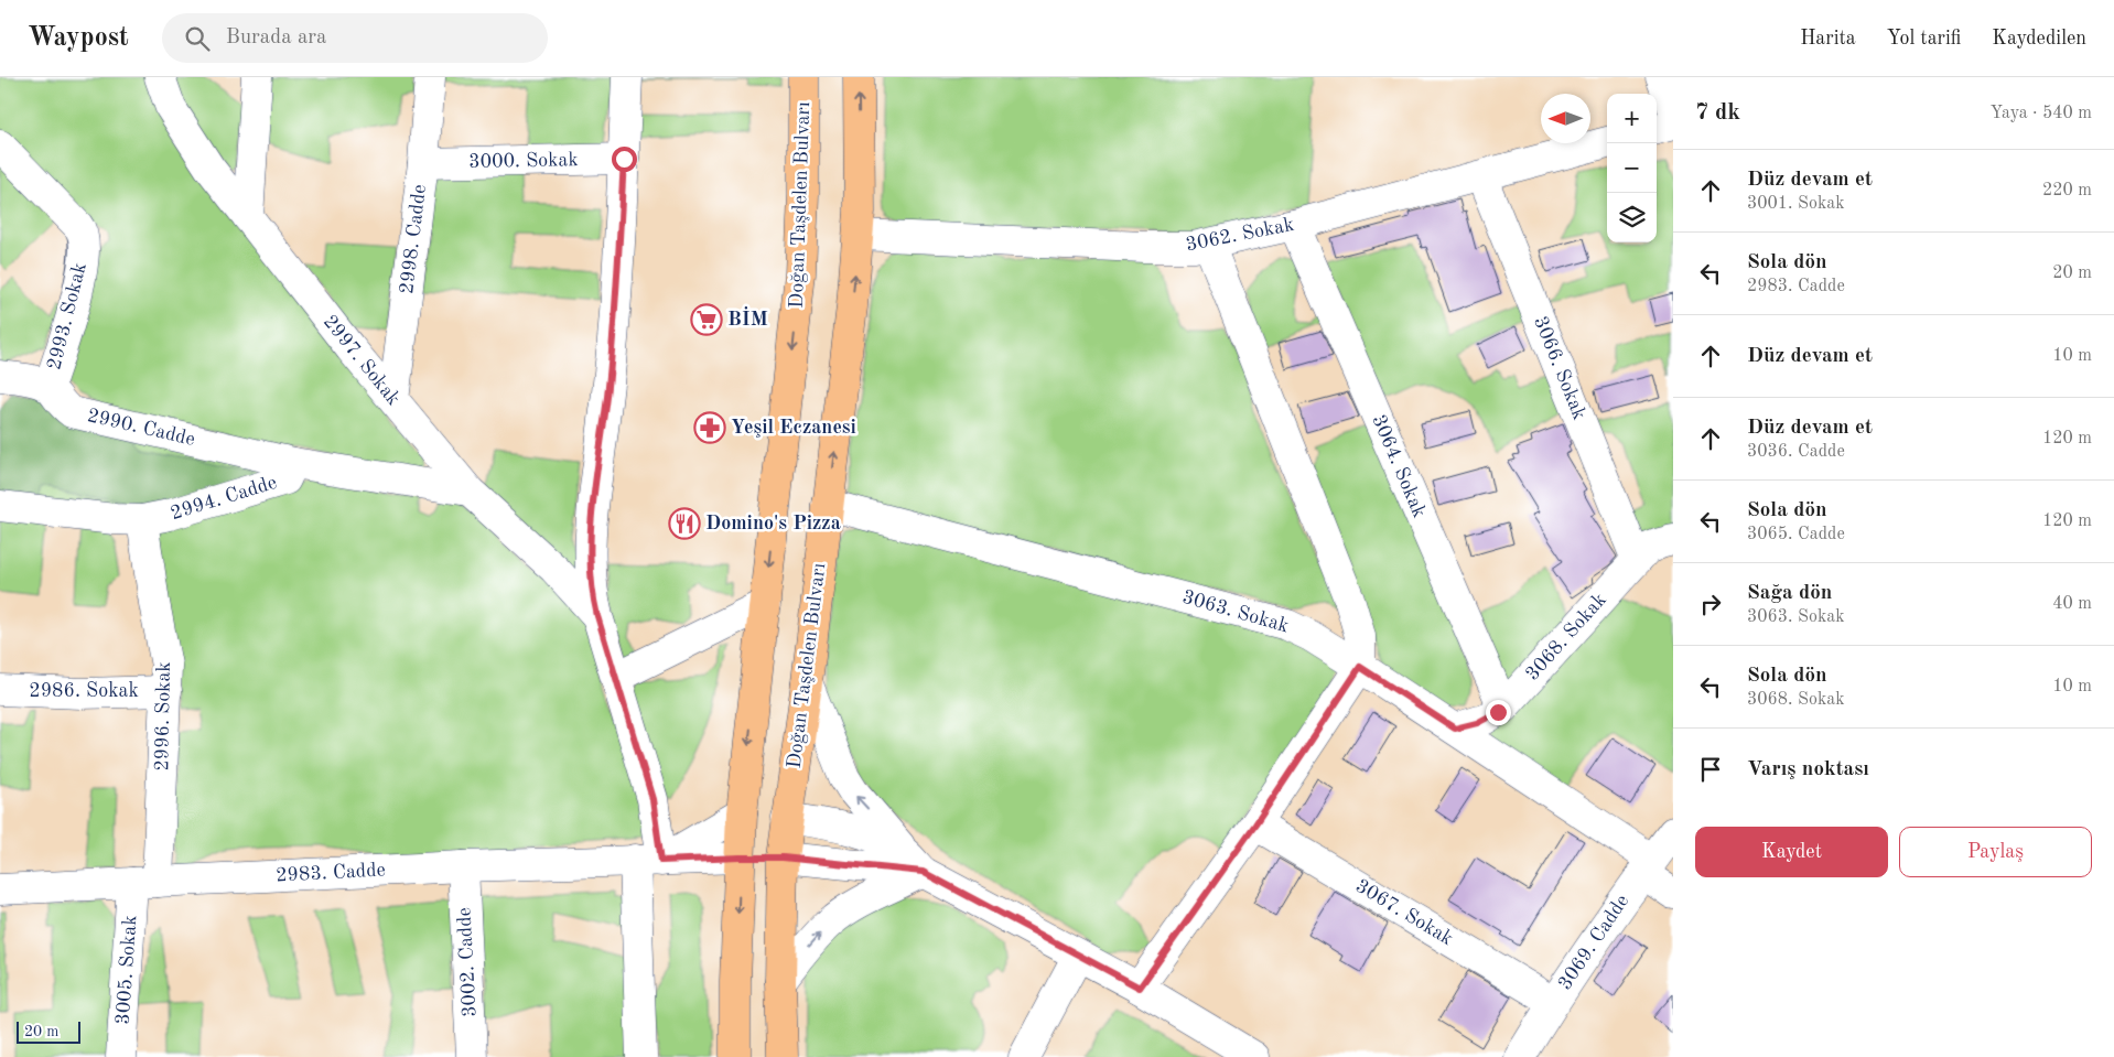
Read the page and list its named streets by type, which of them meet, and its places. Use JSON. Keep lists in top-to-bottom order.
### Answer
{
  "streets": {
    "main road": ["Doğan Taşdelen Bulvarı"],
    "street": [
      "3000. Sokak",
      "3062. Sokak",
      "2998. Cadde",
      "2993. Sokak",
      "2997. Sokak",
      "3066. Sokak",
      "2990. Cadde",
      "3064. Sokak",
      "2994. Cadde",
      "3063. Sokak",
      "3068. Sokak",
      "2986. Sokak",
      "2996. Sokak",
      "2983. Cadde",
      "3067. Sokak",
      "3069. Cadde",
      "3002. Cadde",
      "3005. Sokak"
    ]
  },
  "crossings": [
    ["3000. Sokak", "2998. Cadde"],
    ["Doğan Taşdelen Bulvarı", "3062. Sokak"],
    ["Doğan Taşdelen Bulvarı", "3063. Sokak"],
    ["Doğan Taşdelen Bulvarı", "2983. Cadde"],
    ["3062. Sokak", "3066. Sokak"],
    ["3062. Sokak", "3064. Sokak"],
    ["2998. Cadde", "2997. Sokak"],
    ["2993. Sokak", "2990. Cadde"],
    ["2997. Sokak", "2994. Cadde"],
    ["3066. Sokak", "3068. Sokak"],
    ["2990. Cadde", "2994. Cadde"],
    ["3064. Sokak", "3068. Sokak"],
    ["2994. Cadde", "2996. Sokak"],
    ["3063. Sokak", "3068. Sokak"],
    ["3063. Sokak", "3069. Cadde"],
    ["2986. Sokak", "2996. Sokak"],
    ["2996. Sokak", "2983. Cadde"],
    ["2996. Sokak", "3005. Sokak"],
    ["2983. Cadde", "3002. Cadde"],
    ["2983. Cadde", "3005. Sokak"],
    ["3067. Sokak", "3069. Cadde"]
  ],
  "places": {
    "supermarket": ["BİM"],
    "pharmacy": ["Yeşil Eczanesi"],
    "restaurant": ["Domino's Pizza"]
  },
  "scale_bar": "20 m",
  "north": "left",
  "page": {
    "header": "Waypost",
    "search": "Burada ara",
    "nav": ["Harita", "Yol tarifi", "Kaydedilen"],
    "heading": ["7 dk", "Yaya · 540 m"],
    "map_buttons": ["+", "−"],
    "list": [
      ["Düz devam et", "3001. Sokak", "220 m"],
      ["Sola dön", "2983. Cadde", "20 m"],
      ["Düz devam et", "10 m"],
      ["Düz devam et", "3036. Cadde", "120 m"],
      ["Sola dön", "3065. Cadde", "120 m"],
      ["Sağa dön", "3063. Sokak", "40 m"],
      ["Sola dön", "3068. Sokak", "10 m"],
      "Varış noktası"
    ],
    "buttons": ["Kaydet", "Paylaş"],
    "scale": "20 m"
  }
}
